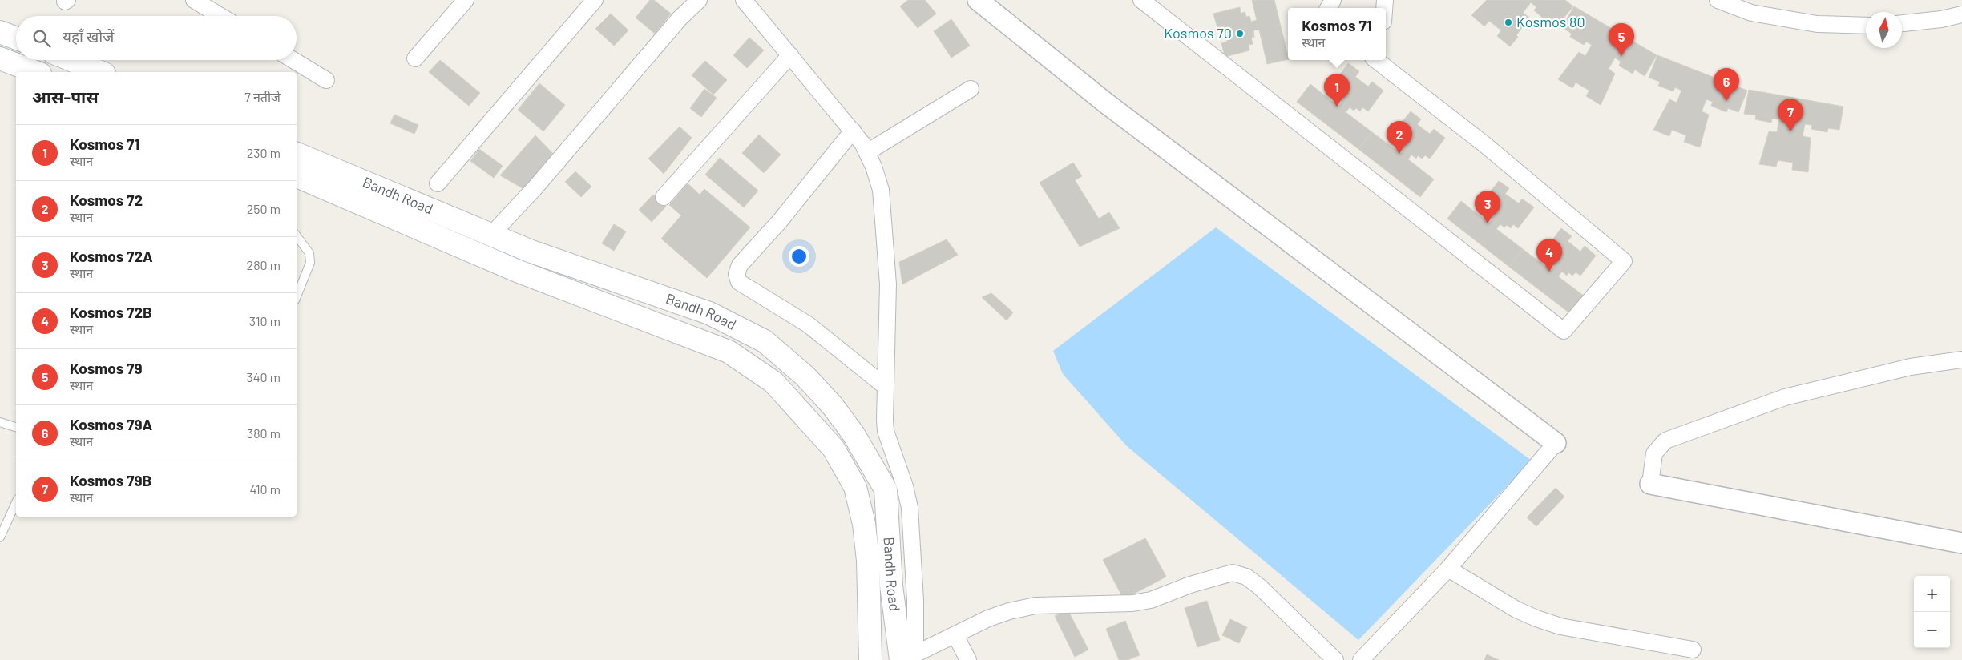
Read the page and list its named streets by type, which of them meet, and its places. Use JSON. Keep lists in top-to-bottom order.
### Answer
{
  "streets": {
    "main road": ["Bandh Road"]
  },
  "places": ["Kosmos 80", "Kosmos 70"],
  "north": "top",
  "page": {
    "popup": ["Kosmos 71", "स्थान"],
    "search": "यहाँ खोजें",
    "pins": [
      "5",
      "6",
      "1",
      "7",
      "2",
      "3",
      "4"
    ],
    "heading": ["आस-पास", "7 नतीजे"],
    "list": [
      {
        "mark": "1",
        "name": "Kosmos 71",
        "note": "स्थान",
        "value": "230 m"
      },
      {
        "mark": "2",
        "name": "Kosmos 72",
        "note": "स्थान",
        "value": "250 m"
      },
      {
        "mark": "3",
        "name": "Kosmos 72A",
        "note": "स्थान",
        "value": "280 m"
      },
      {
        "mark": "4",
        "name": "Kosmos 72B",
        "note": "स्थान",
        "value": "310 m"
      },
      {
        "mark": "5",
        "name": "Kosmos 79",
        "note": "स्थान",
        "value": "340 m"
      },
      {
        "mark": "6",
        "name": "Kosmos 79A",
        "note": "स्थान",
        "value": "380 m"
      },
      {
        "mark": "7",
        "name": "Kosmos 79B",
        "note": "स्थान",
        "value": "410 m"
      }
    ],
    "map_buttons": ["+", "−"]
  }
}
